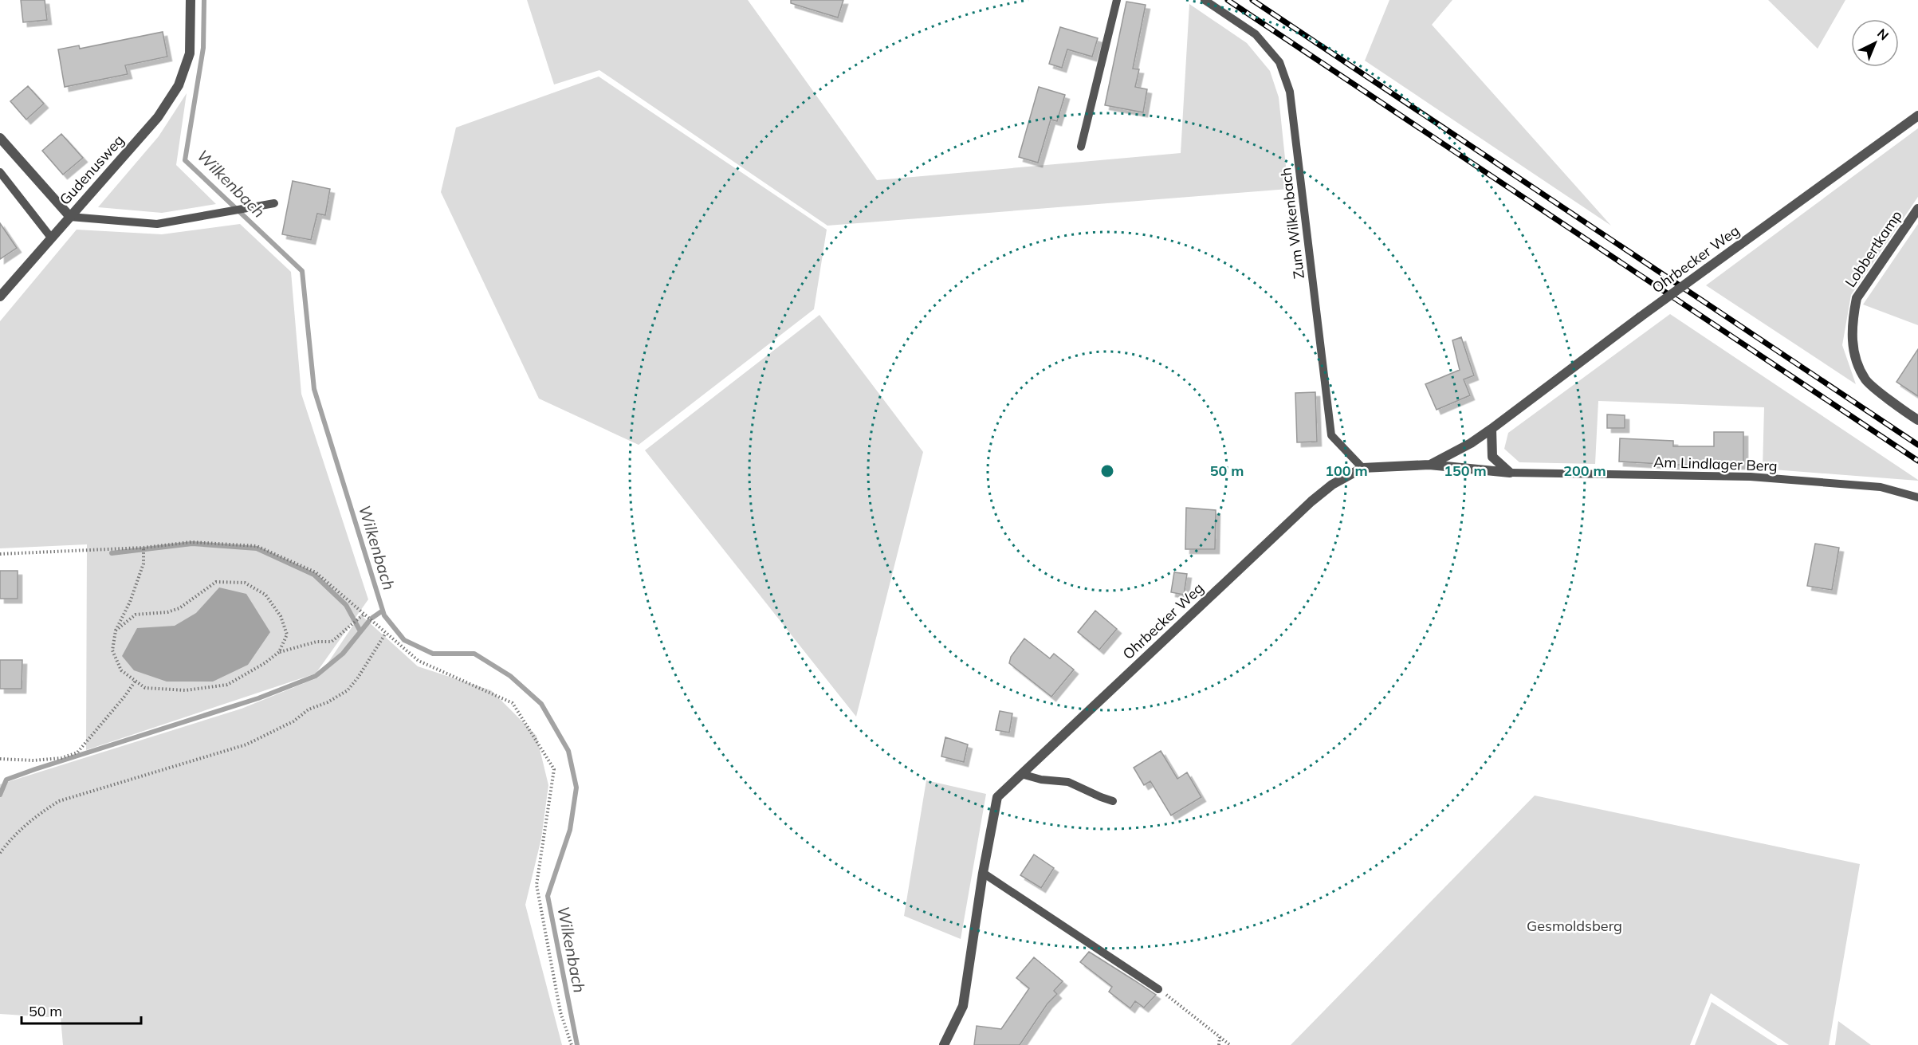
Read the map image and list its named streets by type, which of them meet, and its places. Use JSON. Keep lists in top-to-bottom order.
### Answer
{
  "streets": {
    "street": ["Gudenusweg", "Lobbertkamp", "Ohrbecker Weg"],
    "lane": ["Zum Wilkenbach", "Am Lindlager Berg"]
  },
  "crossings": [
    ["Zum Wilkenbach", "Ohrbecker Weg"],
    ["Ohrbecker Weg", "Am Lindlager Berg"]
  ],
  "water": ["Wilkenbach"],
  "parks": ["Gesmoldsberg"],
  "scale_bar": "50 m",
  "north": "top right",
  "rings": [
    "50 m",
    "100 m",
    "150 m",
    "200 m"
  ]
}
